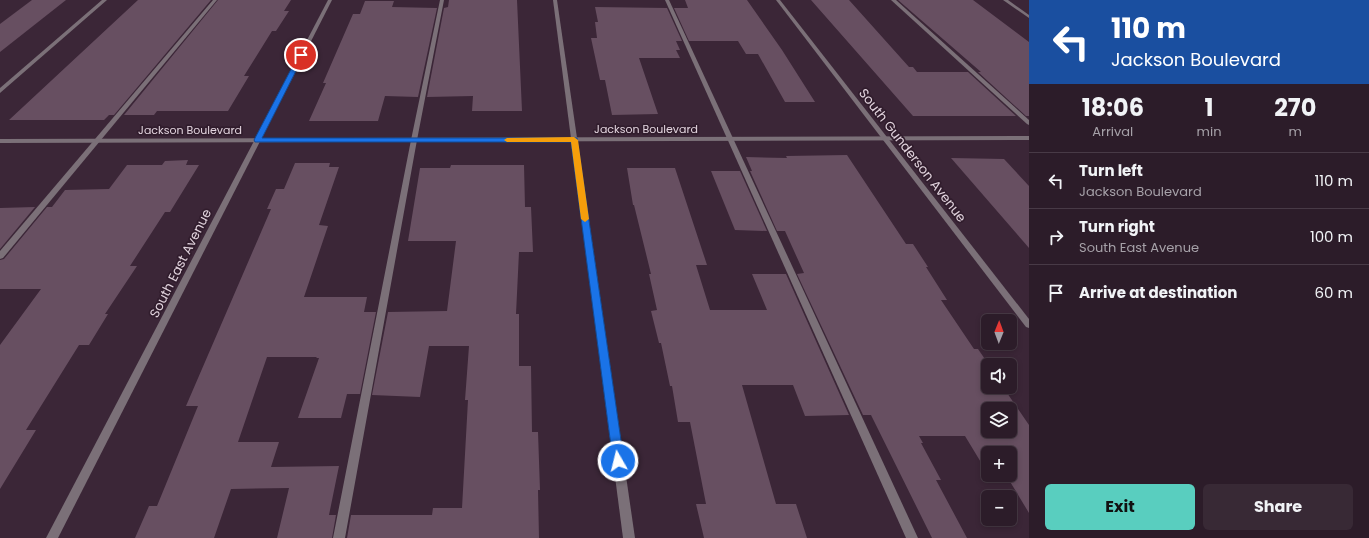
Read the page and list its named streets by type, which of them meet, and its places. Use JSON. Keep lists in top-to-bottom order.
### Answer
{
  "streets": {
    "street": ["Jackson Boulevard", "South Gunderson Avenue", "South East Avenue"]
  },
  "crossings": [
    ["Jackson Boulevard", "South Gunderson Avenue"],
    ["Jackson Boulevard", "South East Avenue"]
  ],
  "north": "top",
  "page": {
    "turn": ["110 m", "Jackson Boulevard"],
    "eta": [
      "18:06",
      "Arrival",
      "1",
      "min",
      "270",
      "m"
    ],
    "list": [
      {
        "name": "Turn left",
        "note": "Jackson Boulevard",
        "value": "110 m"
      },
      {
        "name": "Turn right",
        "note": "South East Avenue",
        "value": "100 m"
      },
      {
        "name": "Arrive at destination",
        "value": "60 m"
      }
    ],
    "map_buttons": ["+", "−"],
    "buttons": ["Exit", "Share"]
  }
}
